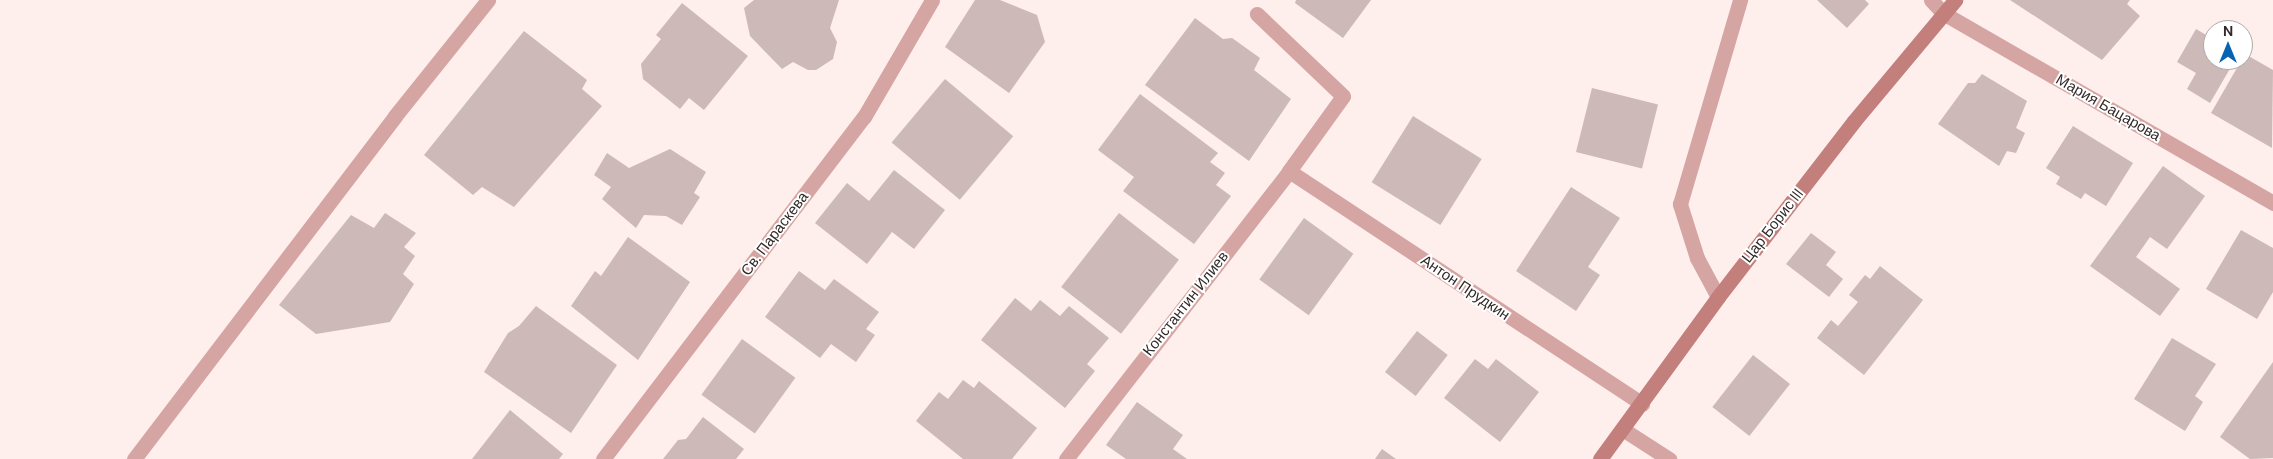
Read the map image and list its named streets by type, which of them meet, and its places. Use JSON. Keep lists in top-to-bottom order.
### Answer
{
  "streets": {
    "street": [
      "Мария Бацарова",
      "Цар Борис III",
      "Св. Параскева",
      "Антон Прудкин",
      "Константин Илиев"
    ]
  },
  "crossings": [
    ["Мария Бацарова", "Цар Борис III"],
    ["Цар Борис III", "Антон Прудкин"],
    ["Антон Прудкин", "Константин Илиев"]
  ],
  "north": "top"
}
